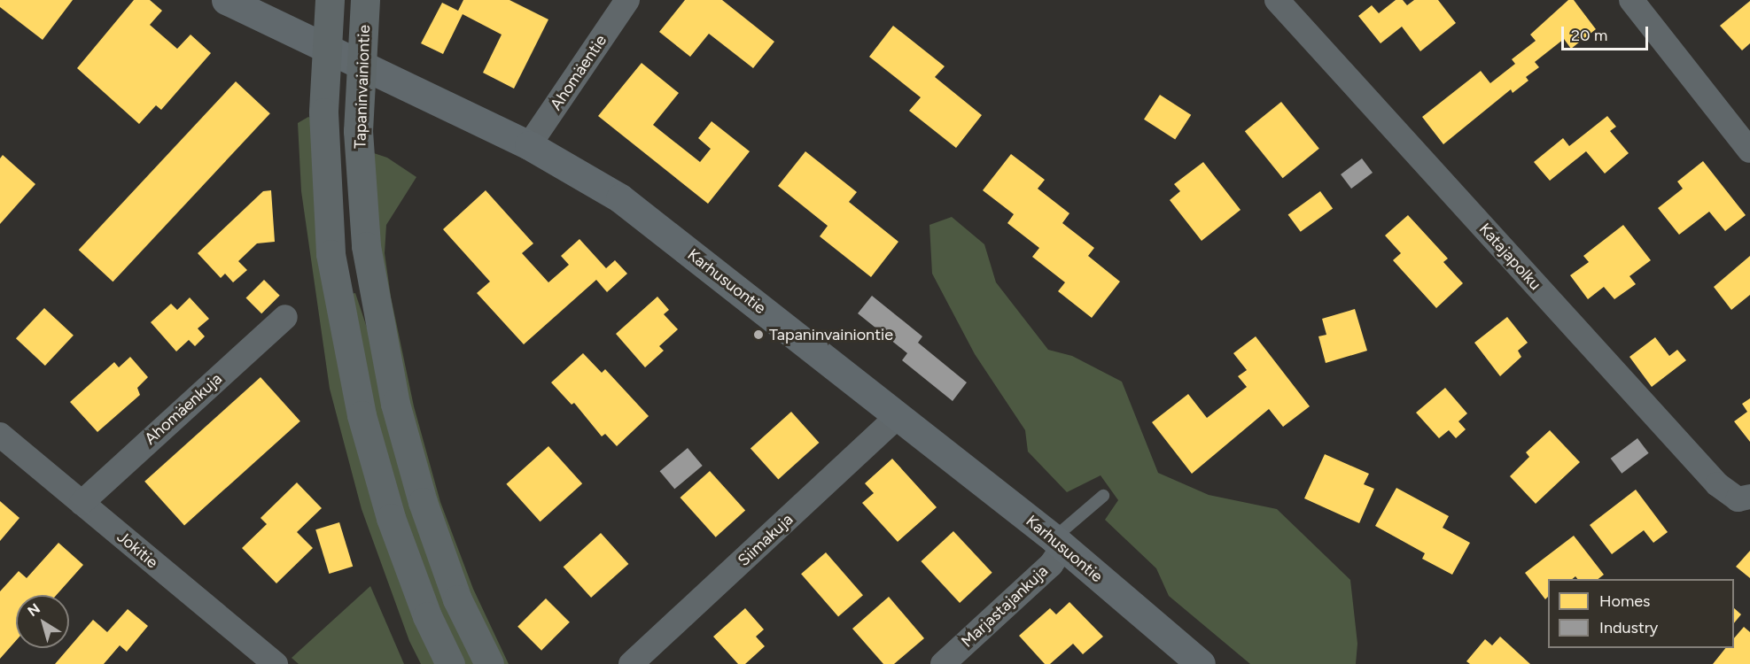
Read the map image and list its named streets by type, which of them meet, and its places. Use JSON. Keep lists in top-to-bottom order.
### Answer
{
  "streets": {
    "main road": ["Tapaninvainiontie"],
    "street": [
      "Ahomäentie",
      "Katajapolku",
      "Karhusuontie",
      "Ahomäenkuja",
      "Siimakuja",
      "Jokitie",
      "Marjastajankuja"
    ]
  },
  "crossings": [
    ["Ahomäentie", "Karhusuontie"],
    ["Tapaninvainiontie", "Karhusuontie"],
    ["Karhusuontie", "Siimakuja"],
    ["Karhusuontie", "Marjastajankuja"],
    ["Ahomäenkuja", "Jokitie"]
  ],
  "places": ["Tapaninvainiontie"],
  "legend": ["Homes", "Industry"],
  "scale_bar": "20 m",
  "north": "top left"
}
